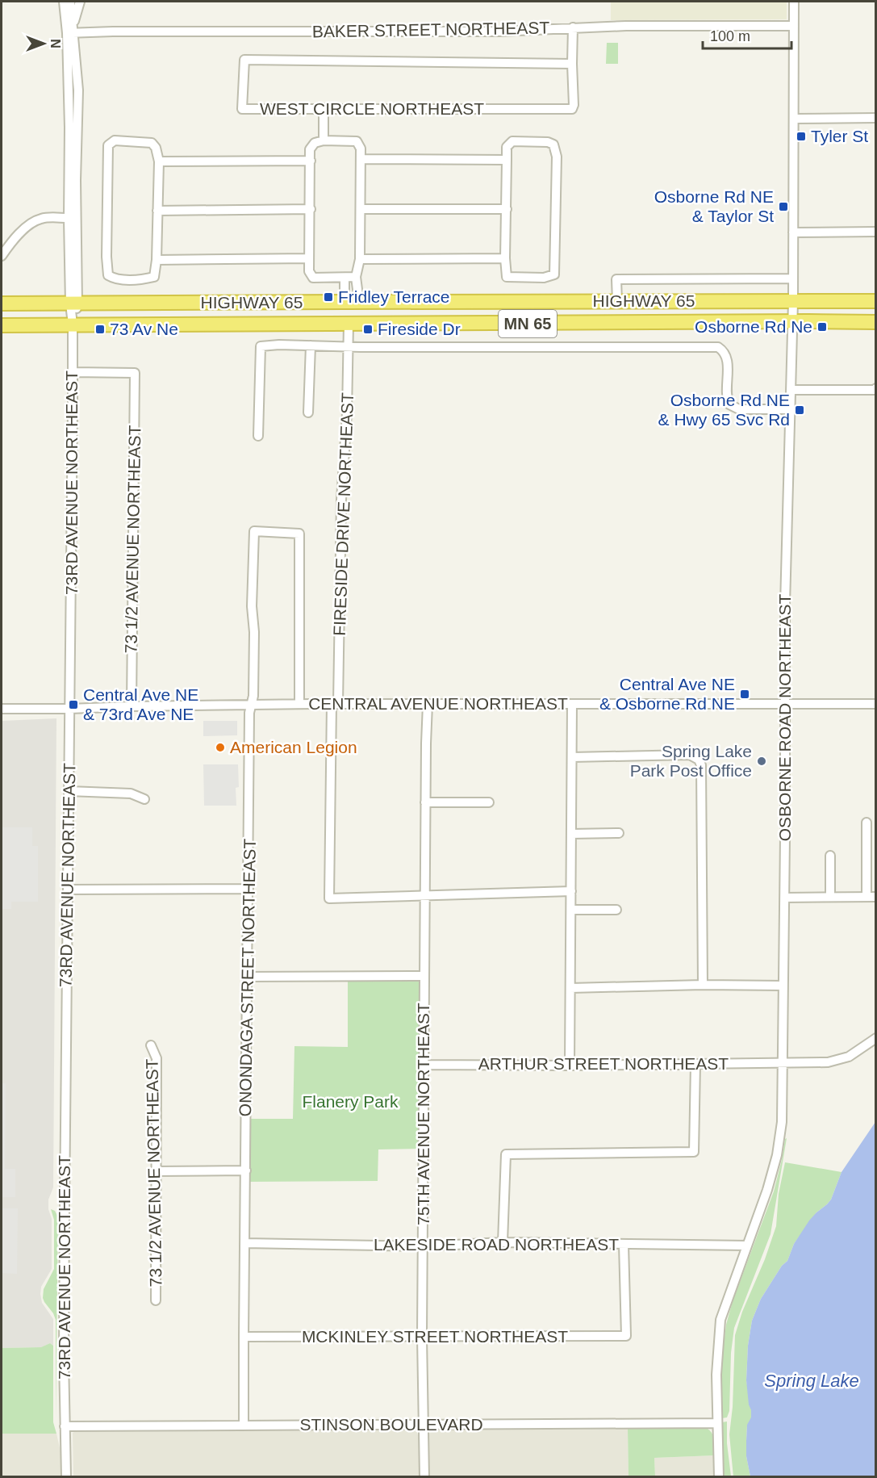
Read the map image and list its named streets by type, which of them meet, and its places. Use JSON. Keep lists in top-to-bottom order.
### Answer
{
  "streets": {
    "highway": ["HIGHWAY 65", "MN 65"],
    "street": [
      "BAKER STREET NORTHEAST",
      "WEST CIRCLE NORTHEAST",
      "73RD AVENUE NORTHEAST",
      "FIRESIDE DRIVE NORTHEAST",
      "73 1/2 AVENUE NORTHEAST",
      "CENTRAL AVENUE NORTHEAST",
      "OSBORNE ROAD NORTHEAST",
      "ONONDAGA STREET NORTHEAST",
      "ARTHUR STREET NORTHEAST",
      "75TH AVENUE NORTHEAST",
      "LAKESIDE ROAD NORTHEAST",
      "MCKINLEY STREET NORTHEAST",
      "STINSON BOULEVARD"
    ]
  },
  "crossings": [
    ["BAKER STREET NORTHEAST", "WEST CIRCLE NORTHEAST"],
    ["BAKER STREET NORTHEAST", "73RD AVENUE NORTHEAST"],
    ["BAKER STREET NORTHEAST", "OSBORNE ROAD NORTHEAST"],
    ["HIGHWAY 65", "MN 65"],
    ["HIGHWAY 65", "73RD AVENUE NORTHEAST"],
    ["HIGHWAY 65", "FIRESIDE DRIVE NORTHEAST"],
    ["HIGHWAY 65", "OSBORNE ROAD NORTHEAST"],
    ["MN 65", "OSBORNE ROAD NORTHEAST"],
    ["73RD AVENUE NORTHEAST", "73 1/2 AVENUE NORTHEAST"],
    ["73RD AVENUE NORTHEAST", "CENTRAL AVENUE NORTHEAST"],
    ["73RD AVENUE NORTHEAST", "STINSON BOULEVARD"],
    ["FIRESIDE DRIVE NORTHEAST", "CENTRAL AVENUE NORTHEAST"],
    ["FIRESIDE DRIVE NORTHEAST", "75TH AVENUE NORTHEAST"],
    ["73 1/2 AVENUE NORTHEAST", "CENTRAL AVENUE NORTHEAST"],
    ["CENTRAL AVENUE NORTHEAST", "OSBORNE ROAD NORTHEAST"],
    ["CENTRAL AVENUE NORTHEAST", "ONONDAGA STREET NORTHEAST"],
    ["CENTRAL AVENUE NORTHEAST", "75TH AVENUE NORTHEAST"],
    ["OSBORNE ROAD NORTHEAST", "ARTHUR STREET NORTHEAST"],
    ["OSBORNE ROAD NORTHEAST", "LAKESIDE ROAD NORTHEAST"],
    ["OSBORNE ROAD NORTHEAST", "STINSON BOULEVARD"],
    ["ONONDAGA STREET NORTHEAST", "LAKESIDE ROAD NORTHEAST"],
    ["ONONDAGA STREET NORTHEAST", "MCKINLEY STREET NORTHEAST"],
    ["ONONDAGA STREET NORTHEAST", "STINSON BOULEVARD"],
    ["ARTHUR STREET NORTHEAST", "75TH AVENUE NORTHEAST"],
    ["75TH AVENUE NORTHEAST", "LAKESIDE ROAD NORTHEAST"],
    ["75TH AVENUE NORTHEAST", "MCKINLEY STREET NORTHEAST"],
    ["75TH AVENUE NORTHEAST", "STINSON BOULEVARD"],
    ["LAKESIDE ROAD NORTHEAST", "MCKINLEY STREET NORTHEAST"]
  ],
  "water": ["Spring Lake"],
  "parks": ["Flanery Park"],
  "places": {
    "transit": [
      "Tyler St",
      "Osborne Rd NE & Taylor St",
      "Fridley Terrace",
      "Osborne Rd Ne",
      "73 Av Ne",
      "Fireside Dr",
      "Osborne Rd NE & Hwy 65 Svc Rd",
      "Central Ave NE & Osborne Rd NE",
      "Central Ave NE & 73rd Ave NE"
    ],
    "other": ["American Legion", "Spring Lake Park Post Office"]
  },
  "scale_bar": "100 m",
  "north": "right"
}
